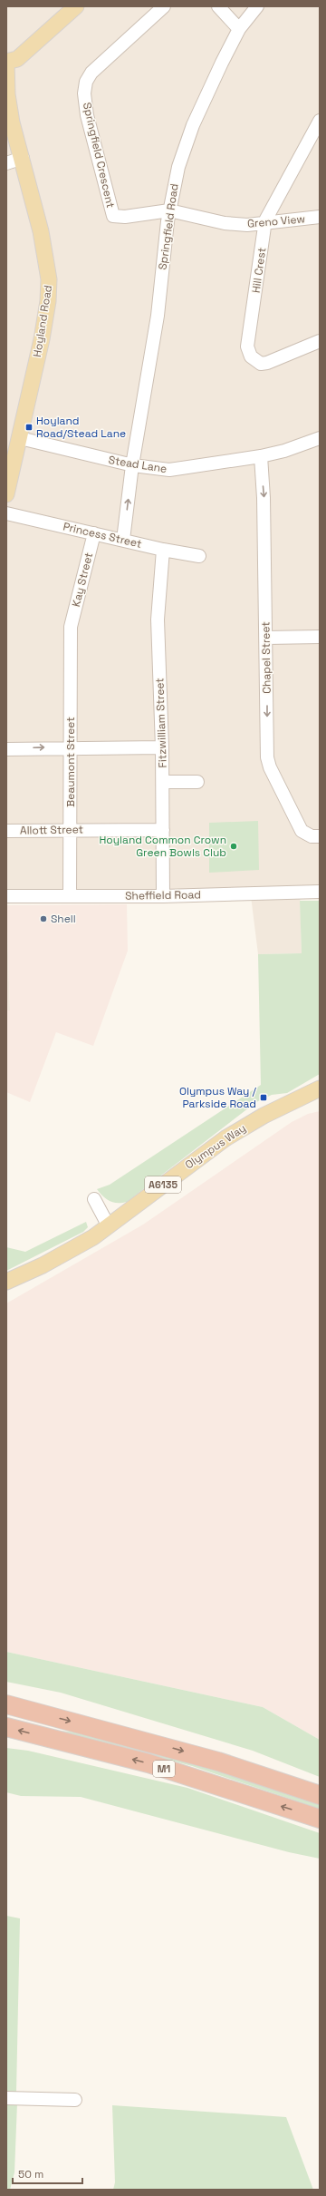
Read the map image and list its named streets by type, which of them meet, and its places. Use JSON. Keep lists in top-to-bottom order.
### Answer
{
  "streets": {
    "highway": ["M1"],
    "main road": ["Hoyland Road", "Olympus Way", "A6135"],
    "street": [
      "Springfield Crescent",
      "Greno View",
      "Springfield Road",
      "Hill Crest",
      "Stead Lane",
      "Princess Street",
      "Kay Street",
      "Chapel Street",
      "Fitzwilliam Street",
      "Beaumont Street",
      "Allott Street",
      "Sheffield Road"
    ]
  },
  "crossings": [
    ["Springfield Crescent", "Greno View"],
    ["Springfield Crescent", "Springfield Road"],
    ["Greno View", "Springfield Road"],
    ["Greno View", "Hill Crest"],
    ["Springfield Road", "Stead Lane"],
    ["Springfield Road", "Princess Street"],
    ["Hoyland Road", "Stead Lane"],
    ["Stead Lane", "Chapel Street"],
    ["Princess Street", "Kay Street"],
    ["Princess Street", "Fitzwilliam Street"],
    ["Kay Street", "Beaumont Street"],
    ["Fitzwilliam Street", "Allott Street"],
    ["Fitzwilliam Street", "Sheffield Road"],
    ["Beaumont Street", "Allott Street"],
    ["Beaumont Street", "Sheffield Road"]
  ],
  "one_way": ["Chapel Street"],
  "places": {
    "transit": ["Hoyland Road/Stead Lane", "Olympus Way / Parkside Road"],
    "other": ["Hoyland Common Crown Green Bowls Club", "Shell"]
  },
  "scale_bar": "50 m"
}
